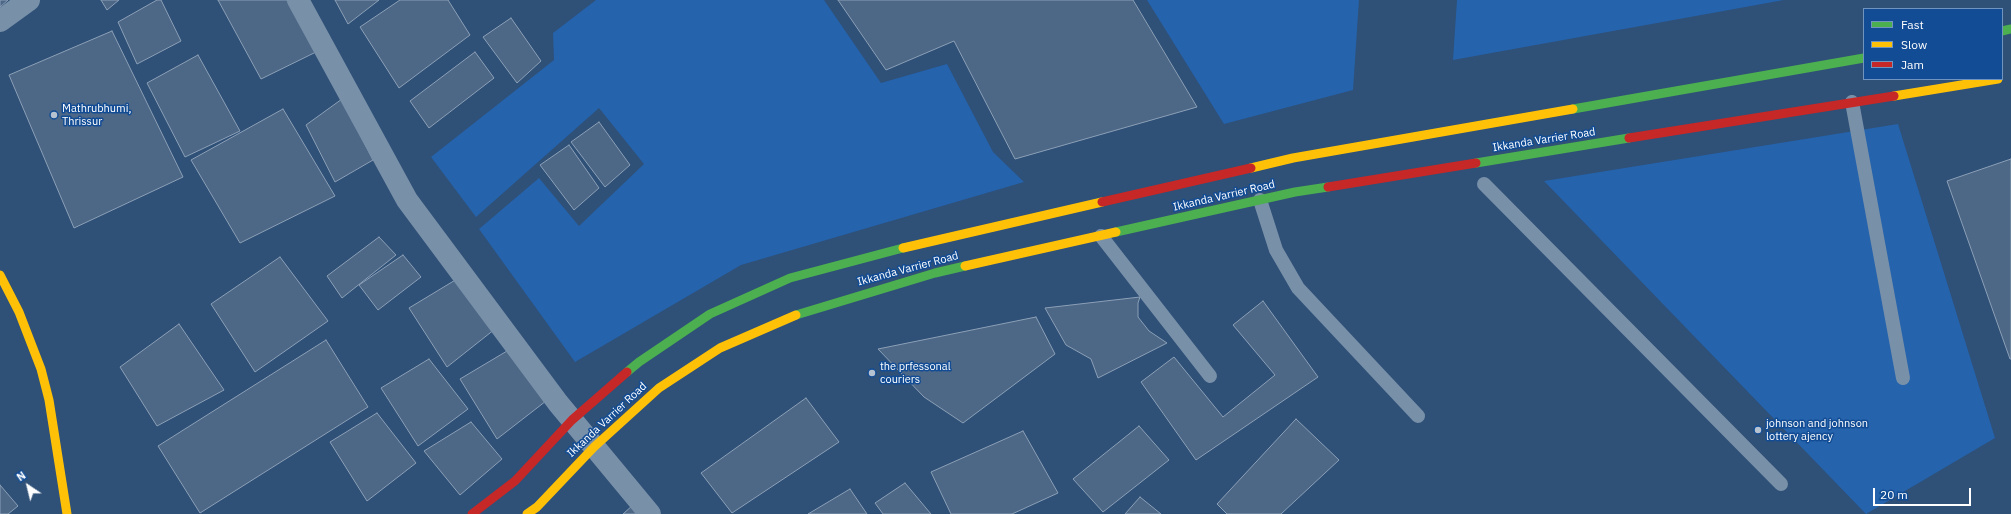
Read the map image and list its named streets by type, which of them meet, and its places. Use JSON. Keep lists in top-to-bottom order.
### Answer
{
  "streets": {
    "main road": ["Ikkanda Varrier Road"]
  },
  "places": ["Mathrubhumi, Thrissur", "the prfessonal couriers", "johnson and johnson lottery ajency"],
  "legend": ["Fast", "Slow", "Jam"],
  "scale_bar": "20 m",
  "north": "top left"
}
